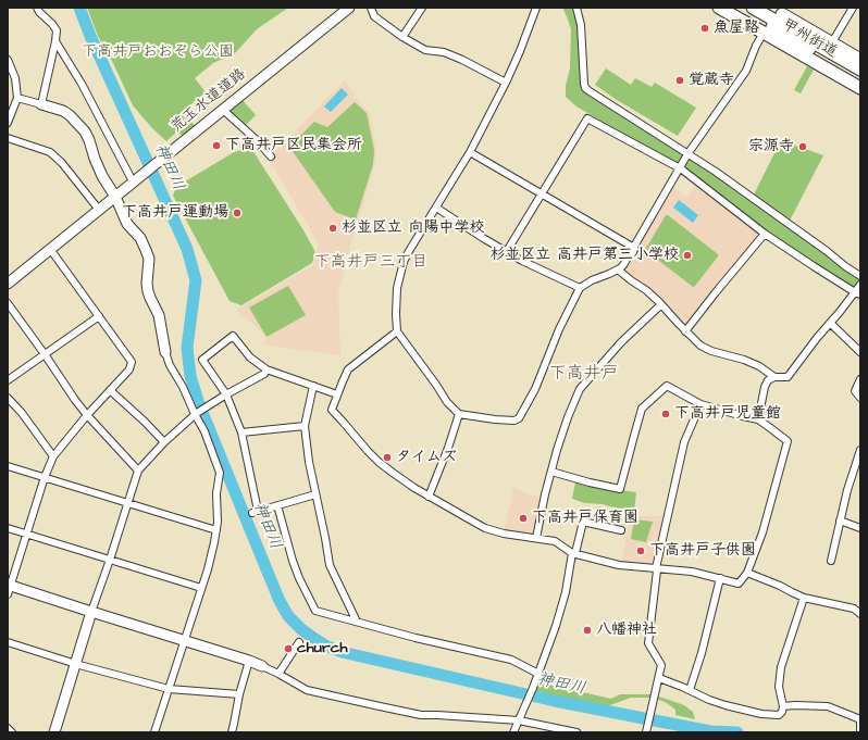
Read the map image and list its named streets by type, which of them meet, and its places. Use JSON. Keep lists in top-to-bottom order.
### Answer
{
  "streets": {
    "highway": ["甲州街道"],
    "street": ["荒玉水道道路"]
  },
  "districts": ["下高井戸三丁目", "下高井戸"],
  "water": ["神田川"],
  "parks": ["下高井戸おおぞら公園"],
  "places": [
    "魚屋路",
    "覚蔵寺",
    "下高井戸区民集会所",
    "宗源寺",
    "下高井戸運動場",
    "杉並区立 向陽中学校",
    "杉並区立 高井戸第三小学校",
    "下高井戸児童館",
    "タイムズ",
    "下高井戸保育園",
    "下高井戸子供園",
    "八幡神社",
    "church"
  ]
}
